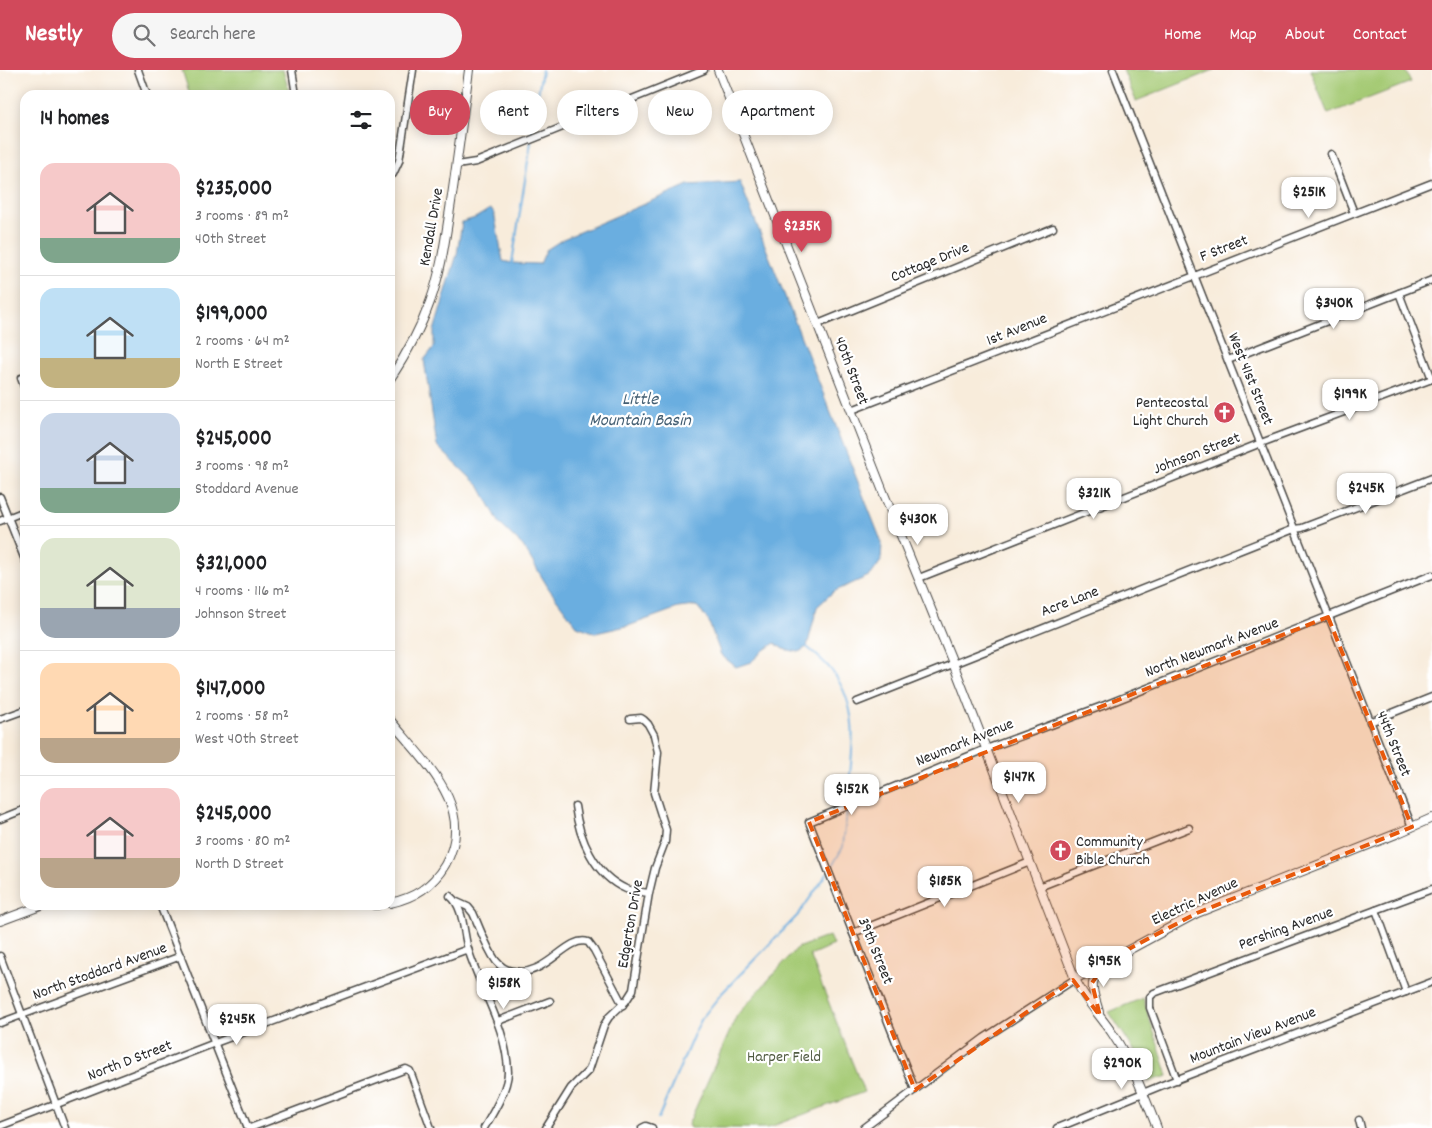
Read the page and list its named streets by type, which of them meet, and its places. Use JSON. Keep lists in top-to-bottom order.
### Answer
{
  "streets": {
    "main road": ["Kendall Drive", "40th Street", "Electric Avenue"],
    "street": [
      "F Street",
      "Cottage Drive",
      "1st Avenue",
      "West 41st Street",
      "Johnson Street",
      "Acre Lane",
      "North Newmark Avenue",
      "Newmark Avenue",
      "44th Street",
      "Edgerton Drive",
      "Pershing Avenue",
      "39th Street",
      "North Stoddard Avenue",
      "Mountain View Avenue",
      "North D Street"
    ]
  },
  "crossings": [
    ["F Street", "1st Avenue"],
    ["F Street", "West 41st Street"],
    ["Cottage Drive", "40th Street"],
    ["1st Avenue", "40th Street"],
    ["1st Avenue", "West 41st Street"],
    ["40th Street", "Johnson Street"],
    ["40th Street", "Acre Lane"],
    ["40th Street", "Newmark Avenue"],
    ["40th Street", "Electric Avenue"],
    ["40th Street", "Mountain View Avenue"],
    ["West 41st Street", "Johnson Street"],
    ["West 41st Street", "Acre Lane"],
    ["West 41st Street", "North Newmark Avenue"],
    ["West 41st Street", "44th Street"],
    ["North Newmark Avenue", "Newmark Avenue"],
    ["Newmark Avenue", "39th Street"],
    ["44th Street", "Electric Avenue"],
    ["Electric Avenue", "39th Street"],
    ["Pershing Avenue", "Mountain View Avenue"]
  ],
  "water": ["Little Mountain Basin"],
  "parks": ["Harper Field"],
  "places": {
    "church": ["Pentecostal Light Church", "Community Bible Church"]
  },
  "page": {
    "header": "Nestly",
    "search": "Search here",
    "nav": [
      "Home",
      "Map",
      "About",
      "Contact"
    ],
    "chip": [
      "Buy",
      "Rent",
      "Filters",
      "New",
      "Apartment"
    ],
    "heading": "14 homes",
    "list": [
      {
        "name": "$235,000",
        "note": "3 rooms · 89 m² · 40th Street"
      },
      {
        "name": "$199,000",
        "note": "2 rooms · 64 m² · North E Street"
      },
      {
        "name": "$245,000",
        "note": "3 rooms · 98 m² · Stoddard Avenue"
      },
      {
        "name": "$321,000",
        "note": "4 rooms · 116 m² · Johnson Street"
      },
      {
        "name": "$147,000",
        "note": "2 rooms · 58 m² · West 40th Street"
      },
      {
        "name": "$245,000",
        "note": "3 rooms · 80 m² · North D Street"
      }
    ],
    "price": [
      "$251K",
      "$235K",
      "$340K",
      "$199K",
      "$245K",
      "$321K",
      "$430K",
      "$147K",
      "$152K",
      "$185K",
      "$195K",
      "$158K",
      "$245K",
      "$290K"
    ]
  }
}
